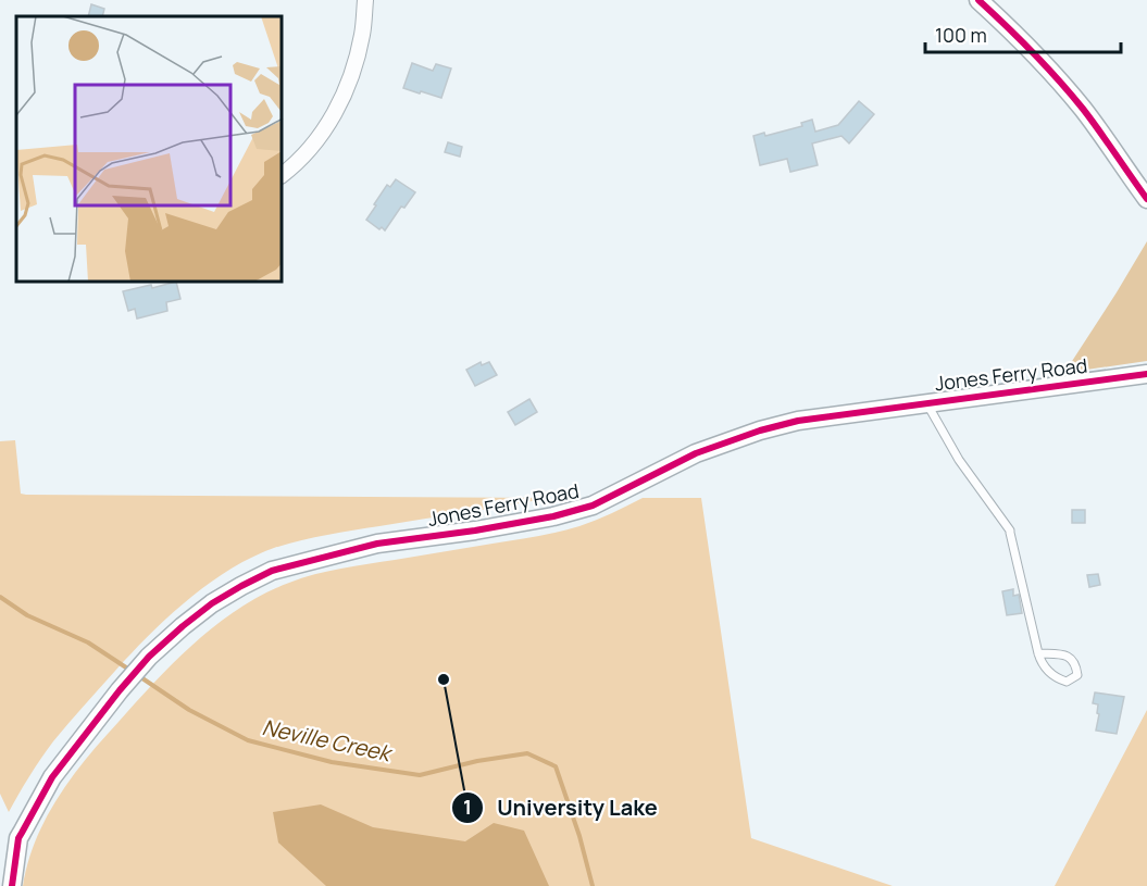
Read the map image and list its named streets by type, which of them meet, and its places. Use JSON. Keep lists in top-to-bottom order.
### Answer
{
  "streets": {
    "street": ["Jones Ferry Road"]
  },
  "water": ["Neville Creek"],
  "places": ["University Lake"],
  "scale_bar": "100 m"
}
